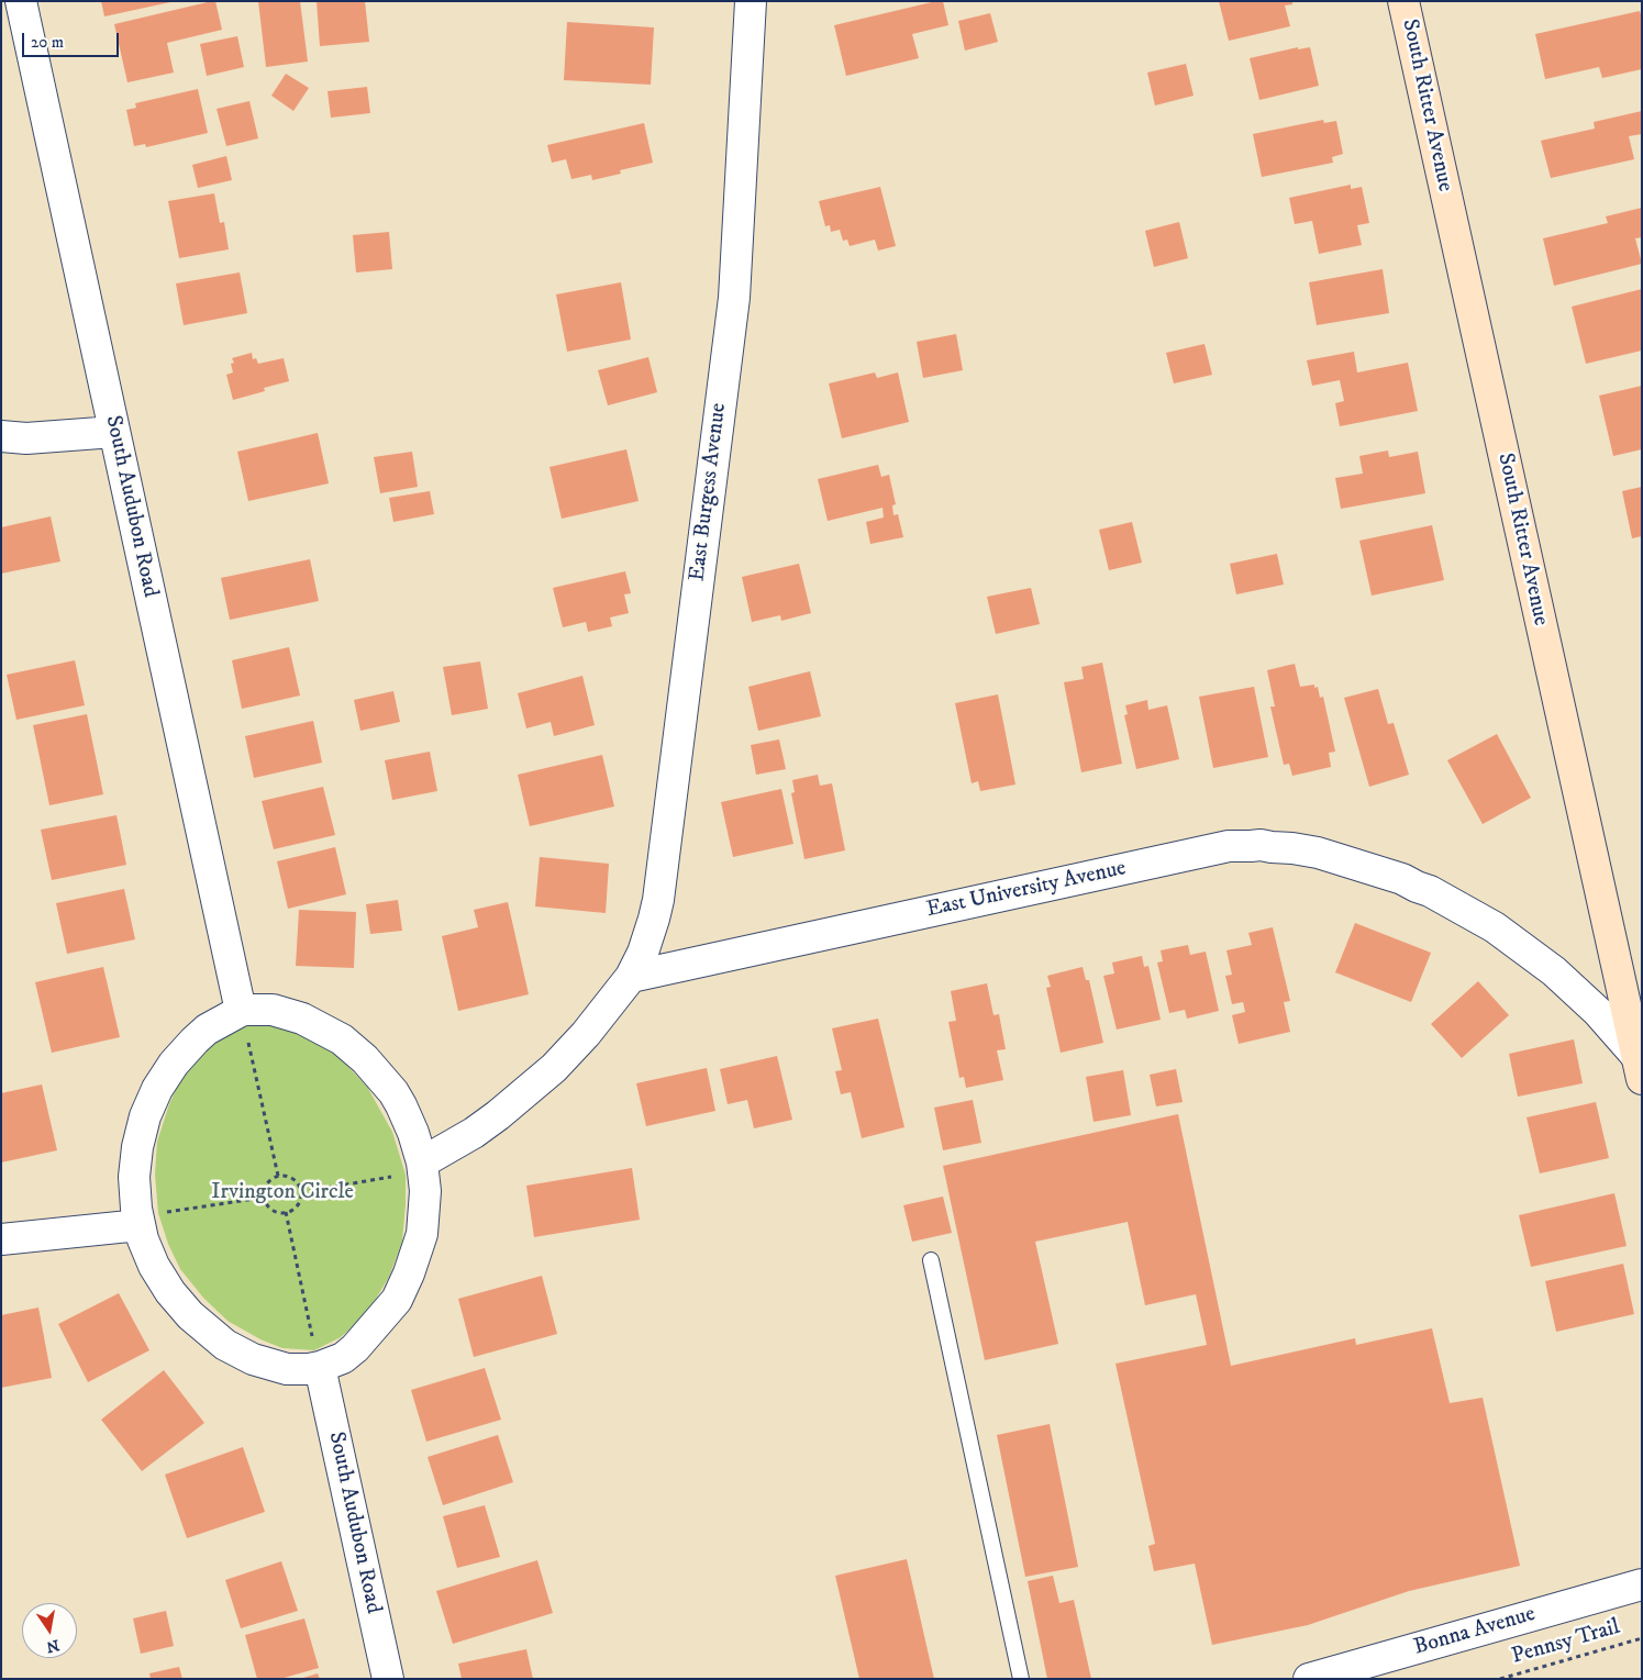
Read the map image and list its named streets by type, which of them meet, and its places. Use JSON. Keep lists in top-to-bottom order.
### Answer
{
  "streets": {
    "street": [
      "South Ritter Avenue",
      "East Burgess Avenue",
      "South Audubon Road",
      "East University Avenue",
      "Bonna Avenue"
    ],
    "path": ["Pennsy Trail"]
  },
  "crossings": [
    ["South Ritter Avenue", "East University Avenue"],
    ["East Burgess Avenue", "East University Avenue"]
  ],
  "parks": ["Irvington Circle"],
  "scale_bar": "20 m",
  "north": "bottom"
}
